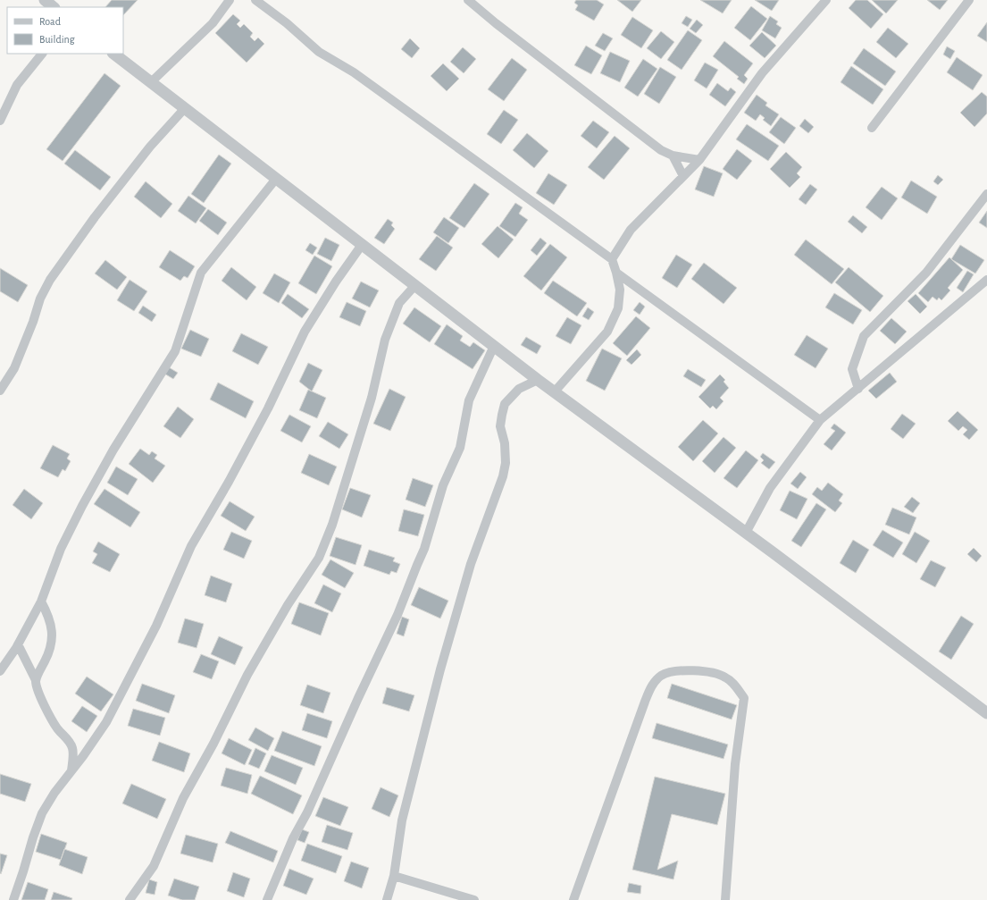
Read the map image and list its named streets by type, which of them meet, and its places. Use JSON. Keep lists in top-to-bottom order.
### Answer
{
  "legend": ["Road", "Building"]
}
